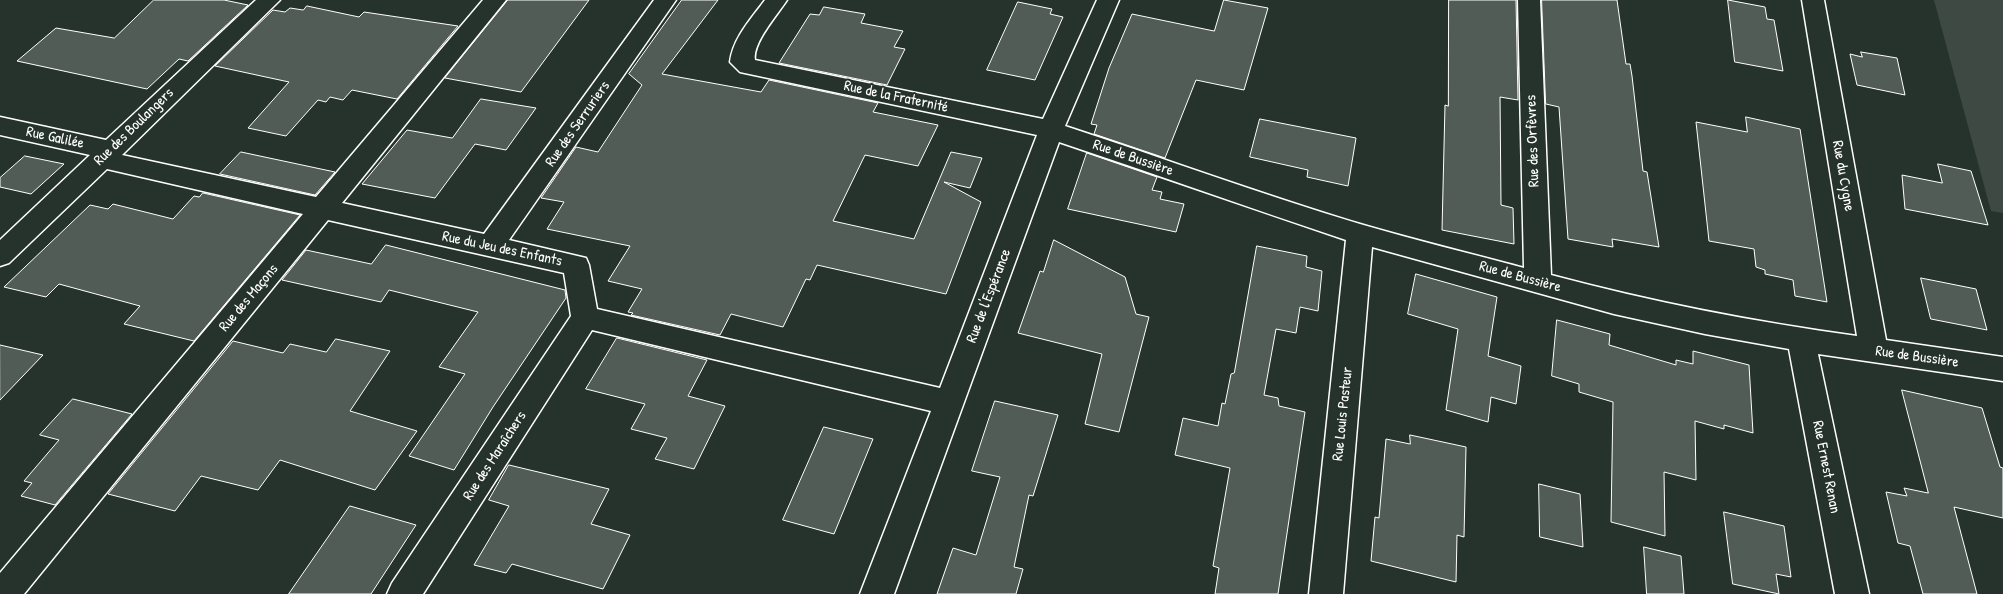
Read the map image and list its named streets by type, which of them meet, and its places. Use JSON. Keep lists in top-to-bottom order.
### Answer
{
  "streets": {
    "street": [
      "Rue de la Fraternité",
      "Rue des Serruriers",
      "Rue des Boulangers",
      "Rue Galilée",
      "Rue des Orfèvres",
      "Rue de Bussière",
      "Rue du Cygne",
      "Rue du Jeu des Enfants",
      "Rue de l'Espérance",
      "Rue des Maçons",
      "Rue Louis Pasteur",
      "Rue des Maraîchers",
      "Rue Ernest Renan"
    ]
  },
  "crossings": [
    ["Rue de la Fraternité", "Rue de Bussière"],
    ["Rue de la Fraternité", "Rue de l'Espérance"],
    ["Rue des Serruriers", "Rue du Jeu des Enfants"],
    ["Rue des Boulangers", "Rue Galilée"],
    ["Rue des Boulangers", "Rue du Jeu des Enfants"],
    ["Rue Galilée", "Rue du Jeu des Enfants"],
    ["Rue des Orfèvres", "Rue de Bussière"],
    ["Rue de Bussière", "Rue du Cygne"],
    ["Rue de Bussière", "Rue de l'Espérance"],
    ["Rue de Bussière", "Rue Louis Pasteur"],
    ["Rue de Bussière", "Rue Ernest Renan"],
    ["Rue du Jeu des Enfants", "Rue des Maçons"],
    ["Rue du Jeu des Enfants", "Rue des Maraîchers"]
  ]
}
